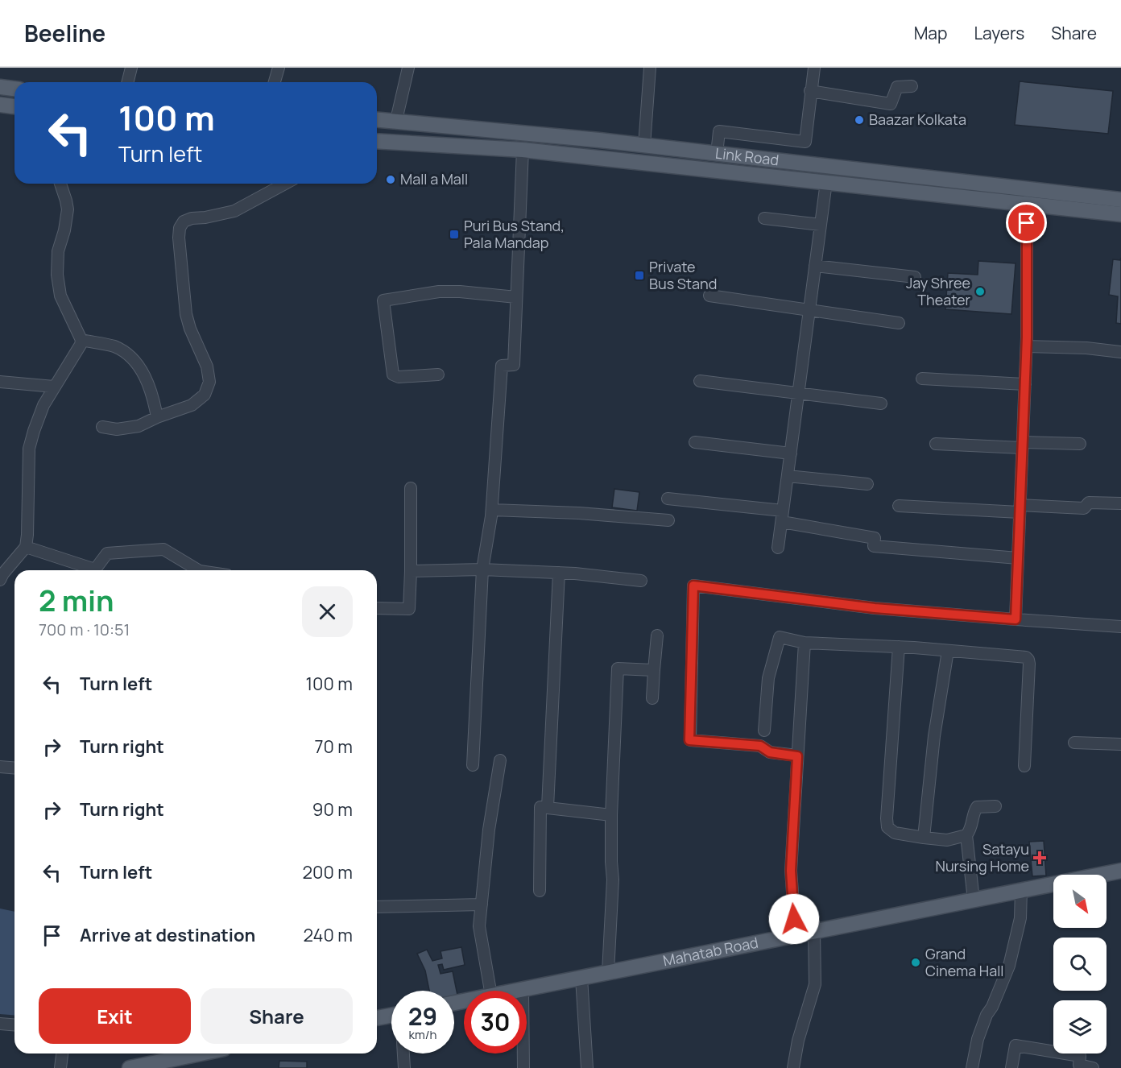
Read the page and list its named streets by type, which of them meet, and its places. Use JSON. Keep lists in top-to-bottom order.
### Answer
{
  "streets": {
    "main road": ["Link Road", "Mahatab Road"]
  },
  "places": {
    "other": [
      "Baazar Kolkata",
      "Mall a Mall",
      "Jay Shree Theater",
      "Grand Cinema Hall"
    ],
    "transit": ["Puri Bus Stand, Pala Mandap", "Private Bus Stand"],
    "health": ["Satayu Nursing Home"]
  },
  "north": "bottom right",
  "page": {
    "header": "Beeline",
    "nav": ["Map", "Layers", "Share"],
    "turn": ["100 m", "Turn left"],
    "heading": ["2 min", "700 m · 10:51"],
    "list": [
      {
        "name": "Turn left",
        "value": "100 m"
      },
      {
        "name": "Turn right",
        "value": "70 m"
      },
      {
        "name": "Turn right",
        "value": "90 m"
      },
      {
        "name": "Turn left",
        "value": "200 m"
      },
      {
        "name": "Arrive at destination",
        "value": "240 m"
      }
    ],
    "buttons": ["Exit", "Share"],
    "speed": "29 km/h",
    "limit": "30"
  }
}
